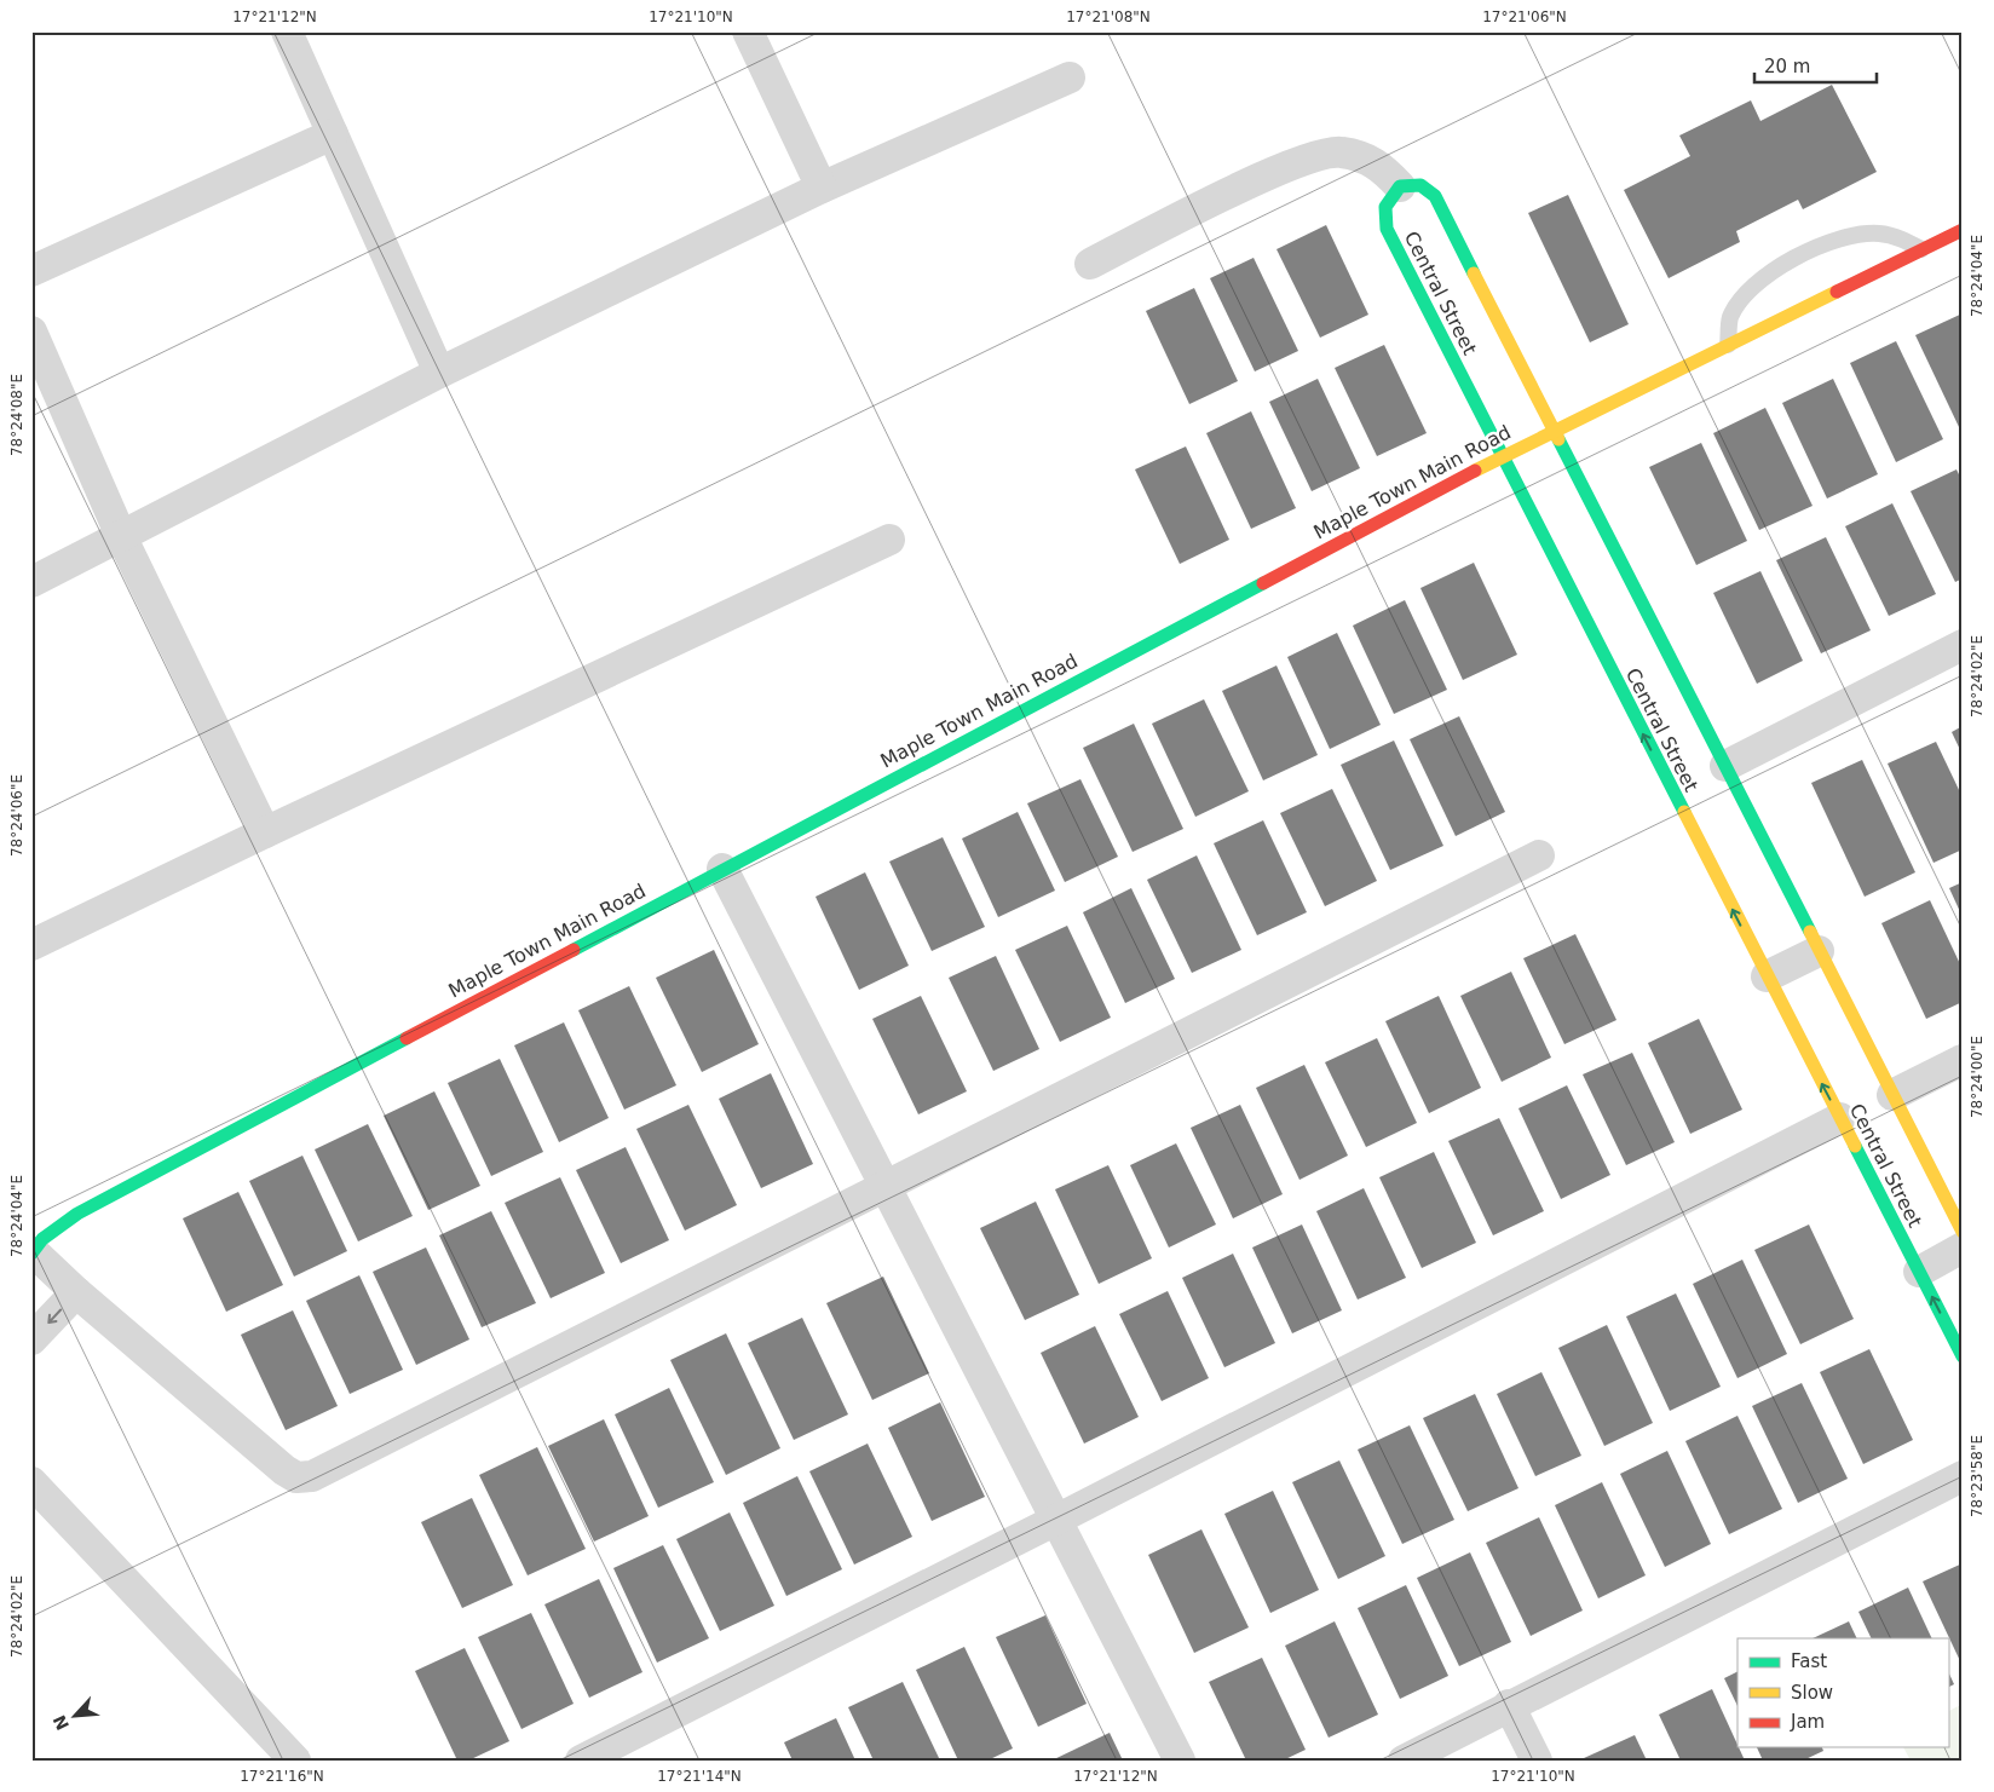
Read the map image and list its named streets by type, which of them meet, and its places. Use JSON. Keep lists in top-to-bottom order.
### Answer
{
  "streets": {
    "street": ["Central Street", "Maple Town Main Road"]
  },
  "crossings": [
    ["Central Street", "Maple Town Main Road"]
  ],
  "legend": ["Fast", "Slow", "Jam"],
  "scale_bar": "20 m",
  "north": "bottom left",
  "coordinates": [
    "17°21'12\"N",
    "17°21'10\"N",
    "17°21'08\"N",
    "17°21'06\"N",
    "78°24'04\"E",
    "78°24'08\"E",
    "78°24'02\"E",
    "78°24'06\"E",
    "78°24'00\"E",
    "78°23'58\"E",
    "17°21'16\"N",
    "17°21'14\"N"
  ]
}
